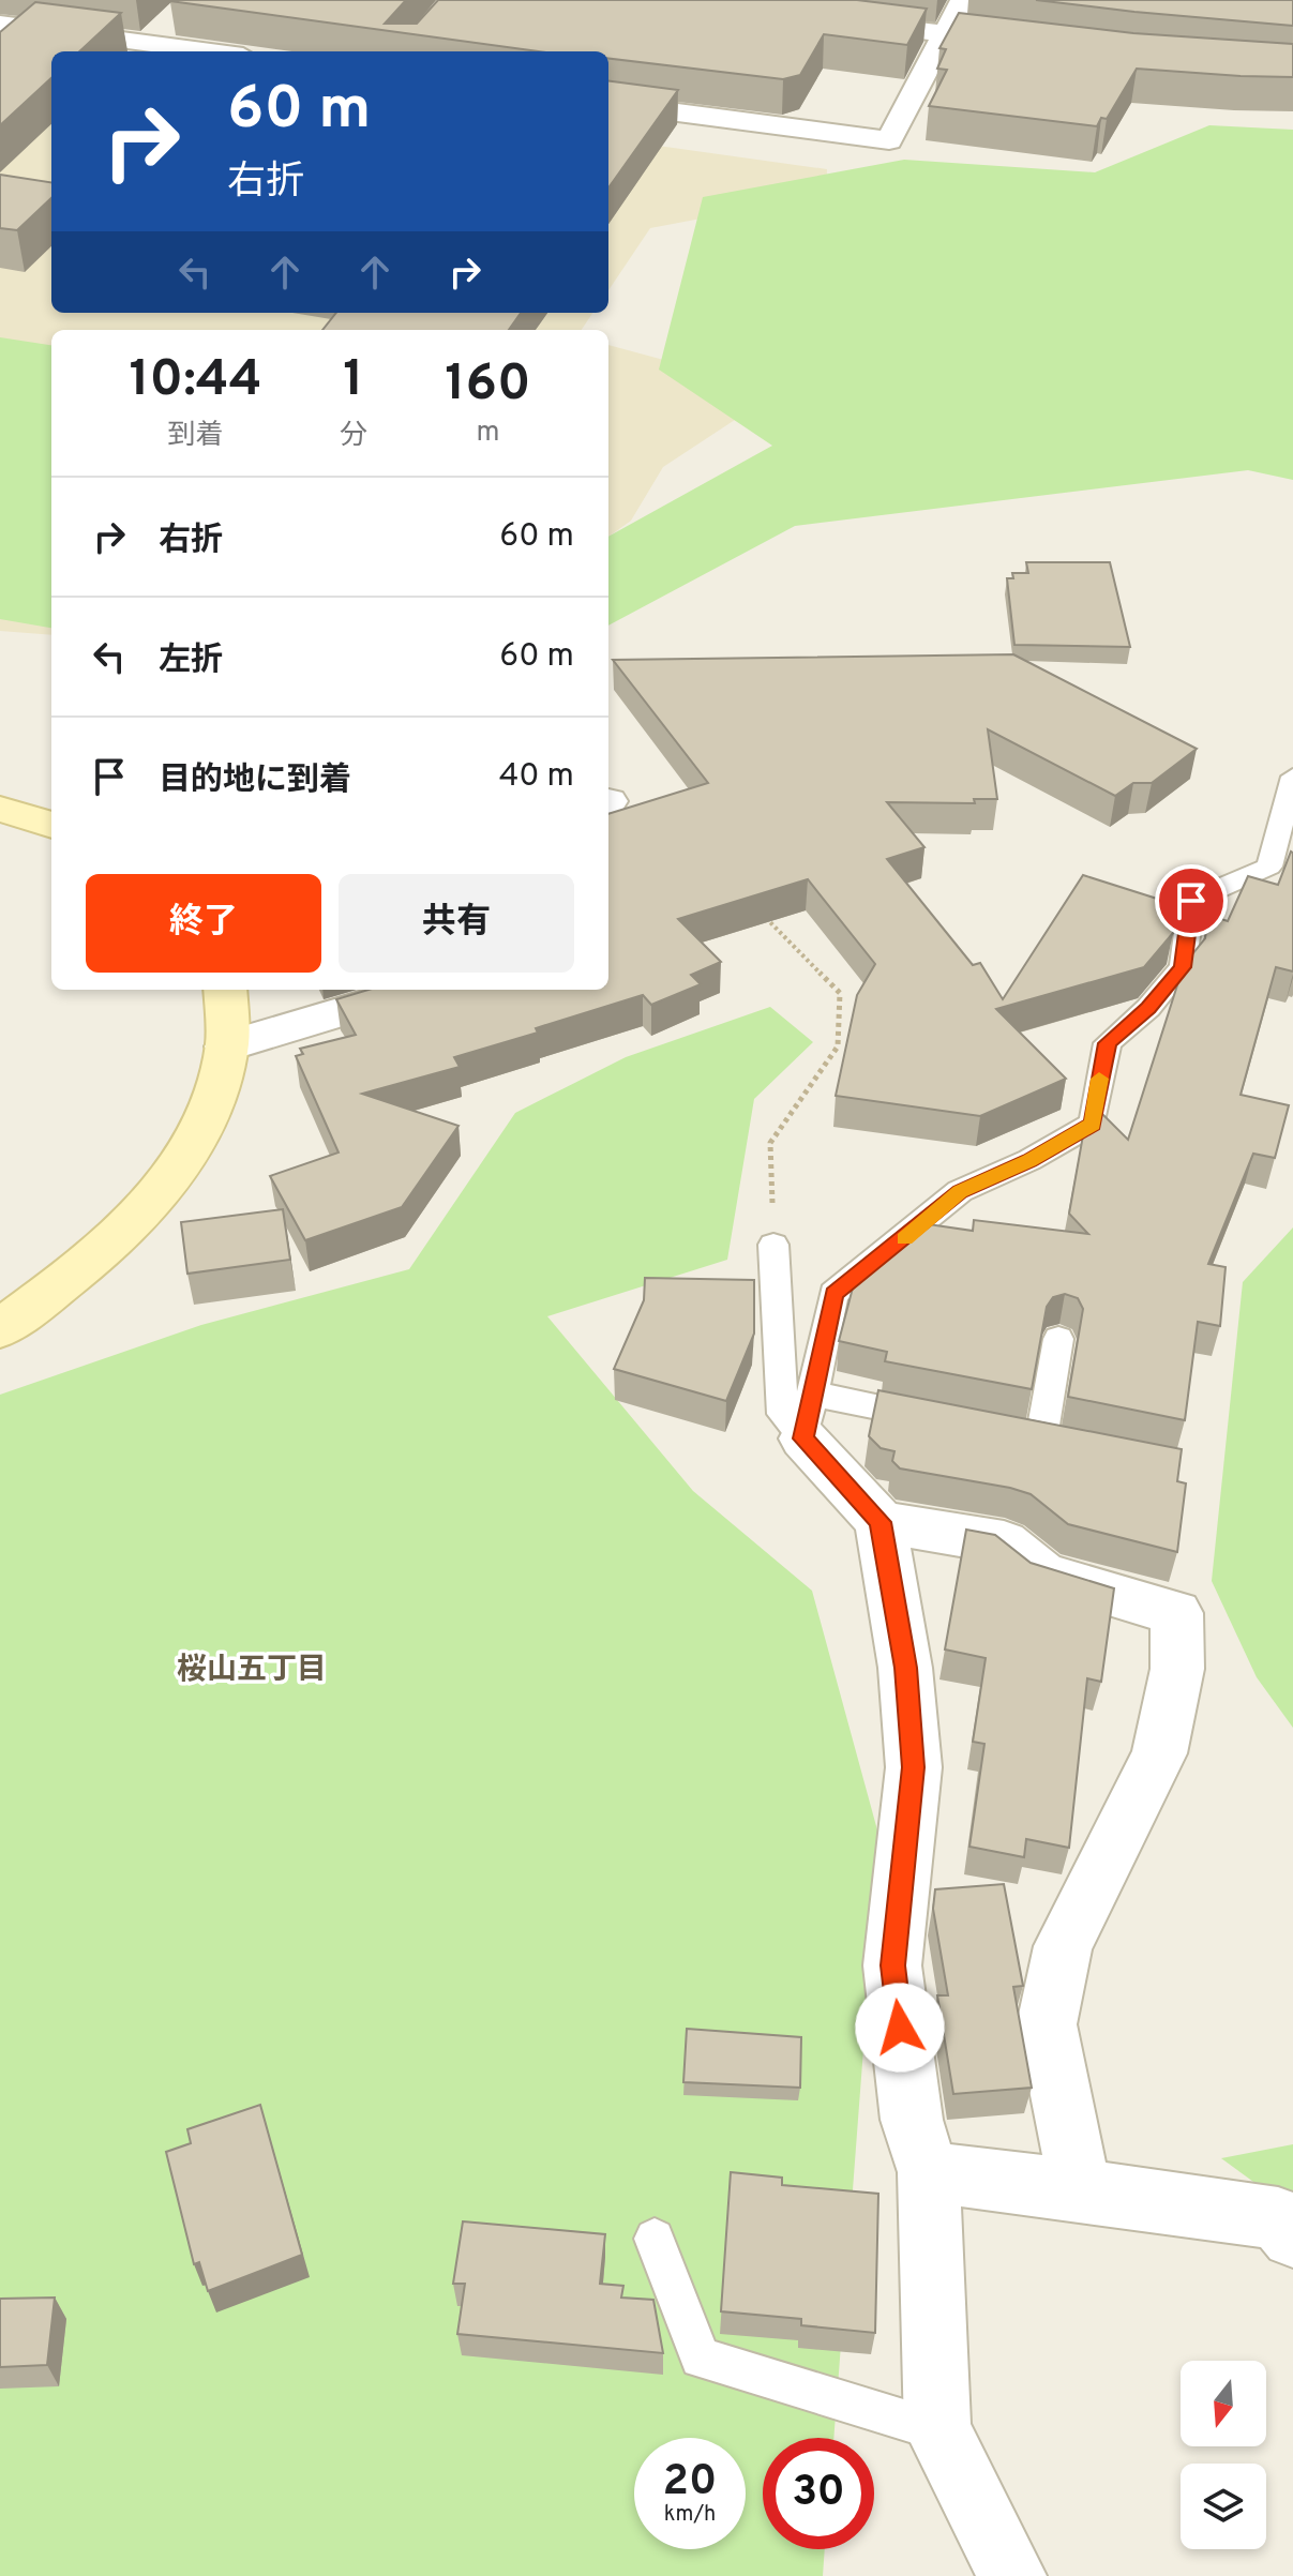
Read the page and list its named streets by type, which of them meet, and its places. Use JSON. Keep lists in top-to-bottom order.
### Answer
{
  "districts": ["桜山五丁目"],
  "north": "bottom",
  "page": {
    "turn": ["60 m", "右折"],
    "eta": [
      "10:44",
      "到着",
      "1",
      "分",
      "160",
      "m"
    ],
    "list": [
      {
        "name": "右折",
        "value": "60 m"
      },
      {
        "name": "左折",
        "value": "60 m"
      },
      {
        "name": "目的地に到着",
        "value": "40 m"
      }
    ],
    "buttons": ["終了", "共有"],
    "speed": "20 km/h",
    "limit": "30"
  }
}
